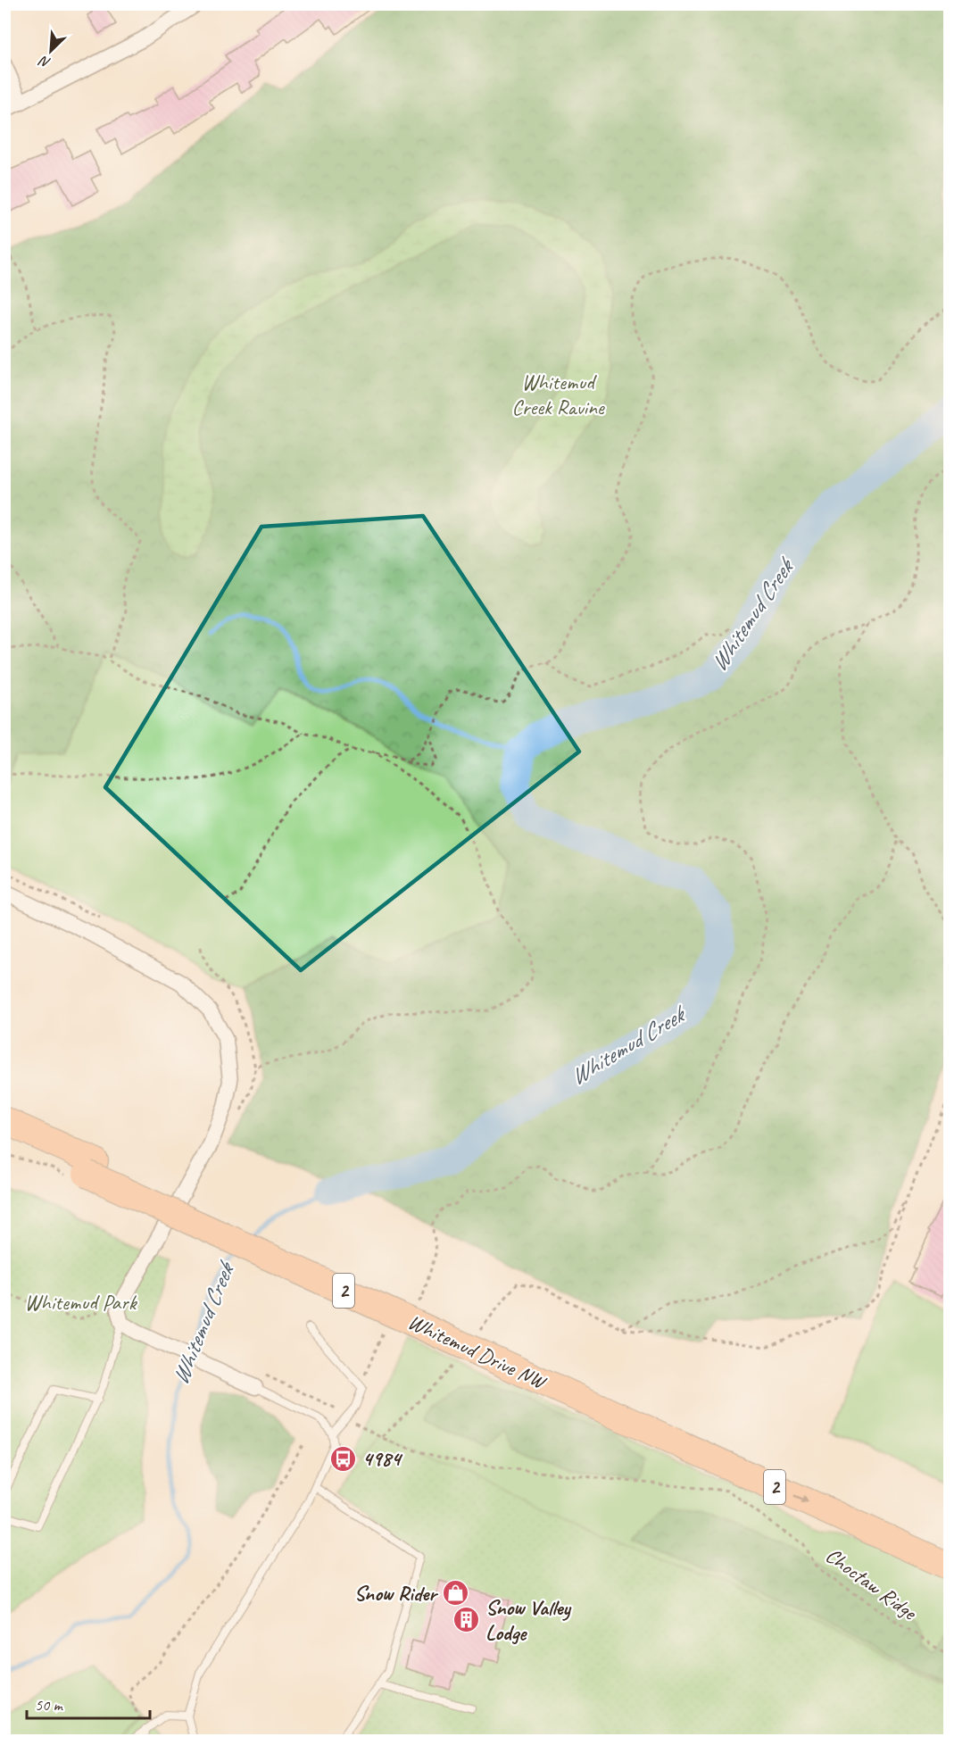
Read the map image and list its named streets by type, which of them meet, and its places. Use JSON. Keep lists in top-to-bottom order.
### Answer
{
  "streets": {
    "highway": ["2", "Whitemud Drive NW"],
    "path": ["Choctaw Ridge"]
  },
  "water": ["Whitemud Creek"],
  "parks": ["Whitemud Creek Ravine", "Whitemud Park"],
  "places": {
    "bus stop": ["4984"],
    "shop": ["Snow Rider"],
    "building": ["Snow Valley Lodge"]
  },
  "scale_bar": "50 m",
  "north": "bottom left"
}
